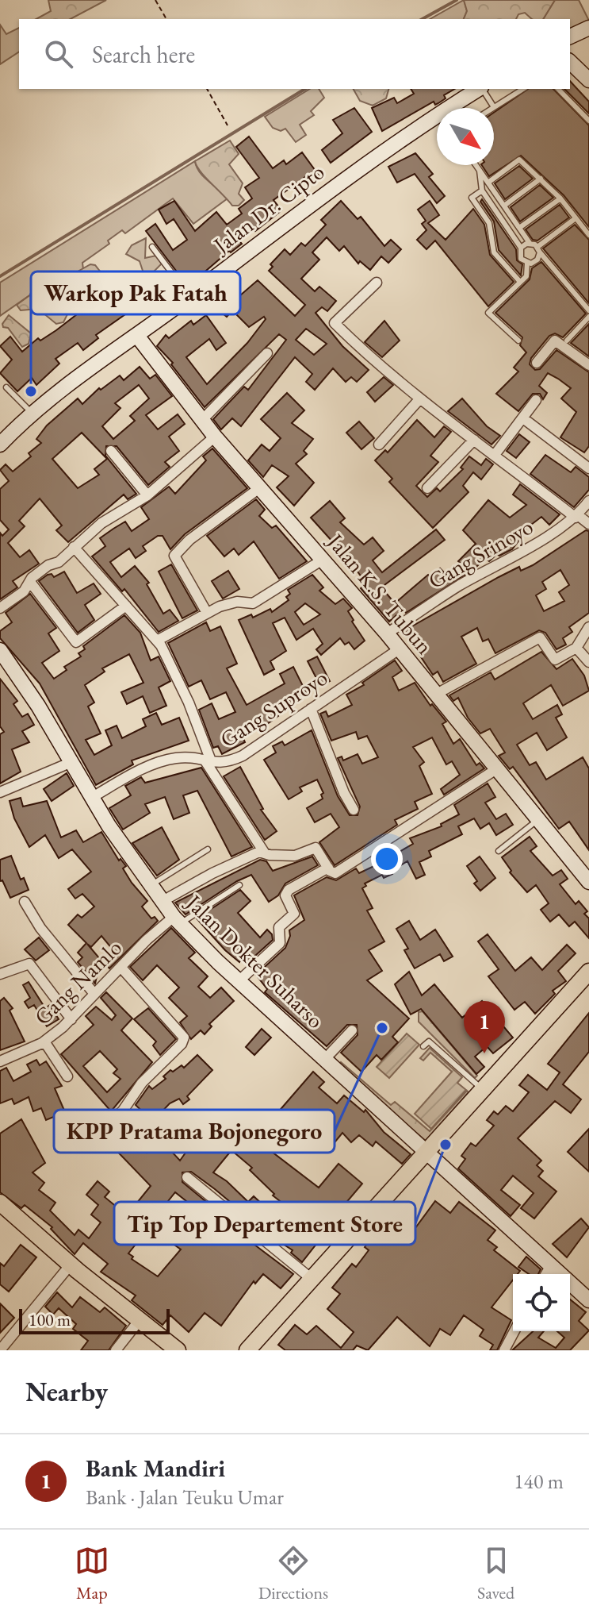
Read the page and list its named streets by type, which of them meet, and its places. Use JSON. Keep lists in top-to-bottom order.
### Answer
{
  "streets": {
    "street": [
      "Jalan Dr. Cipto",
      "Gang Srinoyo",
      "Jalan K.S. Tubun",
      "Gang Suproyo",
      "Jalan Dokter Suharso",
      "Gang Namlo"
    ]
  },
  "crossings": [
    ["Jalan Dr. Cipto", "Jalan K.S. Tubun"],
    ["Gang Srinoyo", "Jalan K.S. Tubun"],
    ["Jalan K.S. Tubun", "Gang Suproyo"],
    ["Gang Suproyo", "Jalan Dokter Suharso"],
    ["Jalan Dokter Suharso", "Gang Namlo"]
  ],
  "places": ["Warkop Pak Fatah", "KPP Pratama Bojonegoro", "Tip Top Departement Store"],
  "scale_bar": "100 m",
  "north": "bottom right",
  "page": {
    "search": "Search here",
    "pins": "1",
    "scale": "100 m",
    "heading": "Nearby",
    "list": [
      {
        "mark": "1",
        "name": "Bank Mandiri",
        "note": "Bank · Jalan Teuku Umar",
        "value": "140 m"
      }
    ],
    "nav": ["Map", "Directions", "Saved"]
  }
}
